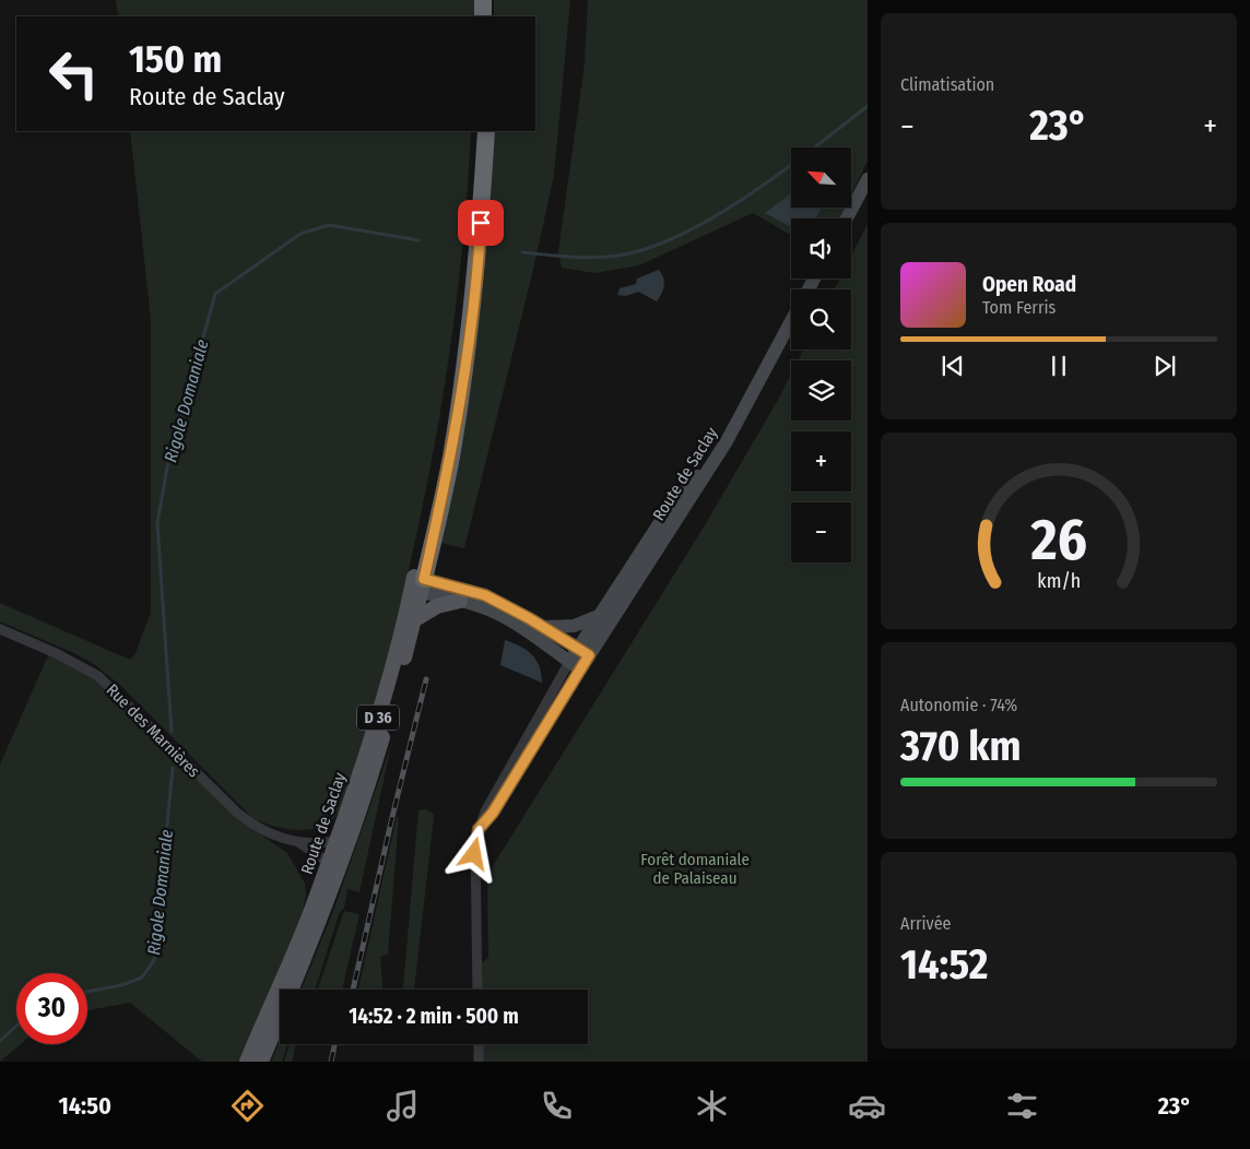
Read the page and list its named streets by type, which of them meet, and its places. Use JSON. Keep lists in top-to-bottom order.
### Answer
{
  "streets": {
    "main road": ["Route de Saclay", "D 36"],
    "street": ["Rue des Marnières"]
  },
  "crossings": [
    ["Route de Saclay", "Rue des Marnières"]
  ],
  "water": ["Rigole Domaniale"],
  "parks": ["Forêt domaniale de Palaiseau"],
  "north": "top left",
  "page": {
    "tile": [
      "Climatisation",
      ["Autonomie · 74%", "370 km"],
      ["Arrivée", "14:52"]
    ],
    "turn": ["150 m", "Route de Saclay"],
    "heat": ["−", "23°", "+"],
    "map_buttons": ["+", "−"],
    "song": ["Open Road", "Tom Ferris"],
    "limit": "30",
    "trip": "14:52 · 2 min · 500 m",
    "tabs": ["14:50", "23°"],
    "gauge": ["26", "km/h"]
  }
}
